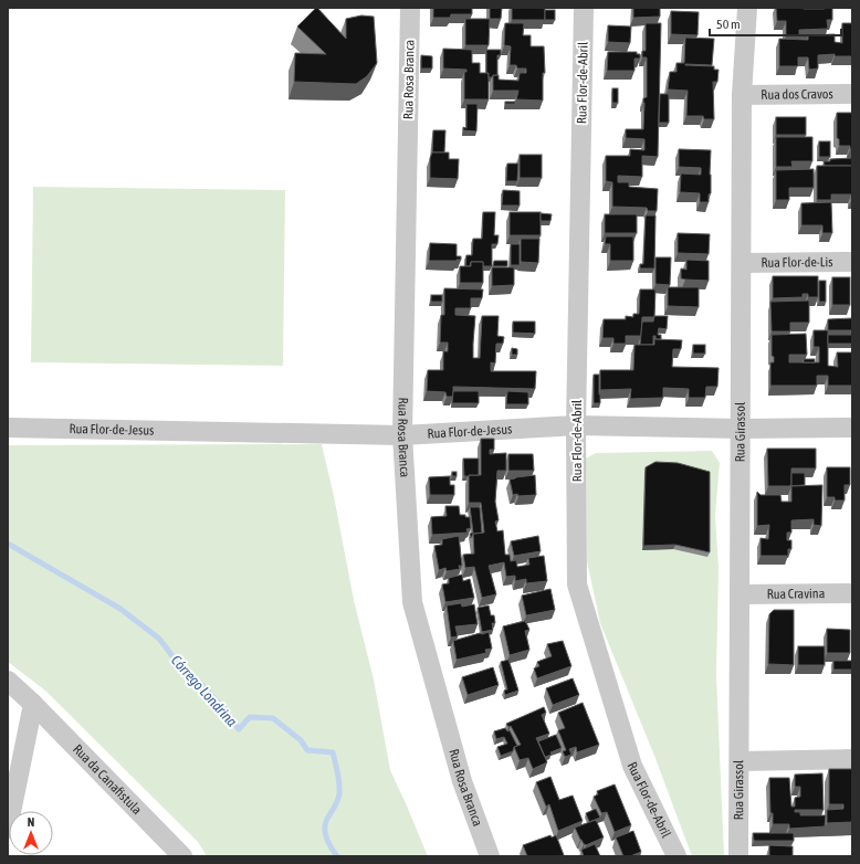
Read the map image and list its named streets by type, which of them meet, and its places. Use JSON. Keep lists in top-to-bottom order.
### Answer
{
  "streets": {
    "street": [
      "Rua Rosa Branca",
      "Rua Flor-de-Abril",
      "Rua dos Cravos",
      "Rua Flor-de-Lis",
      "Rua Flor-de-Jesus",
      "Rua Girassol",
      "Rua Cravina",
      "Rua da Canafistula"
    ]
  },
  "crossings": [
    ["Rua Rosa Branca", "Rua Flor-de-Jesus"],
    ["Rua Flor-de-Abril", "Rua Flor-de-Jesus"],
    ["Rua dos Cravos", "Rua Girassol"],
    ["Rua Flor-de-Lis", "Rua Girassol"],
    ["Rua Flor-de-Jesus", "Rua Girassol"],
    ["Rua Girassol", "Rua Cravina"]
  ],
  "water": ["Córrego Londrina"],
  "scale_bar": "50 m",
  "north": "top"
}
